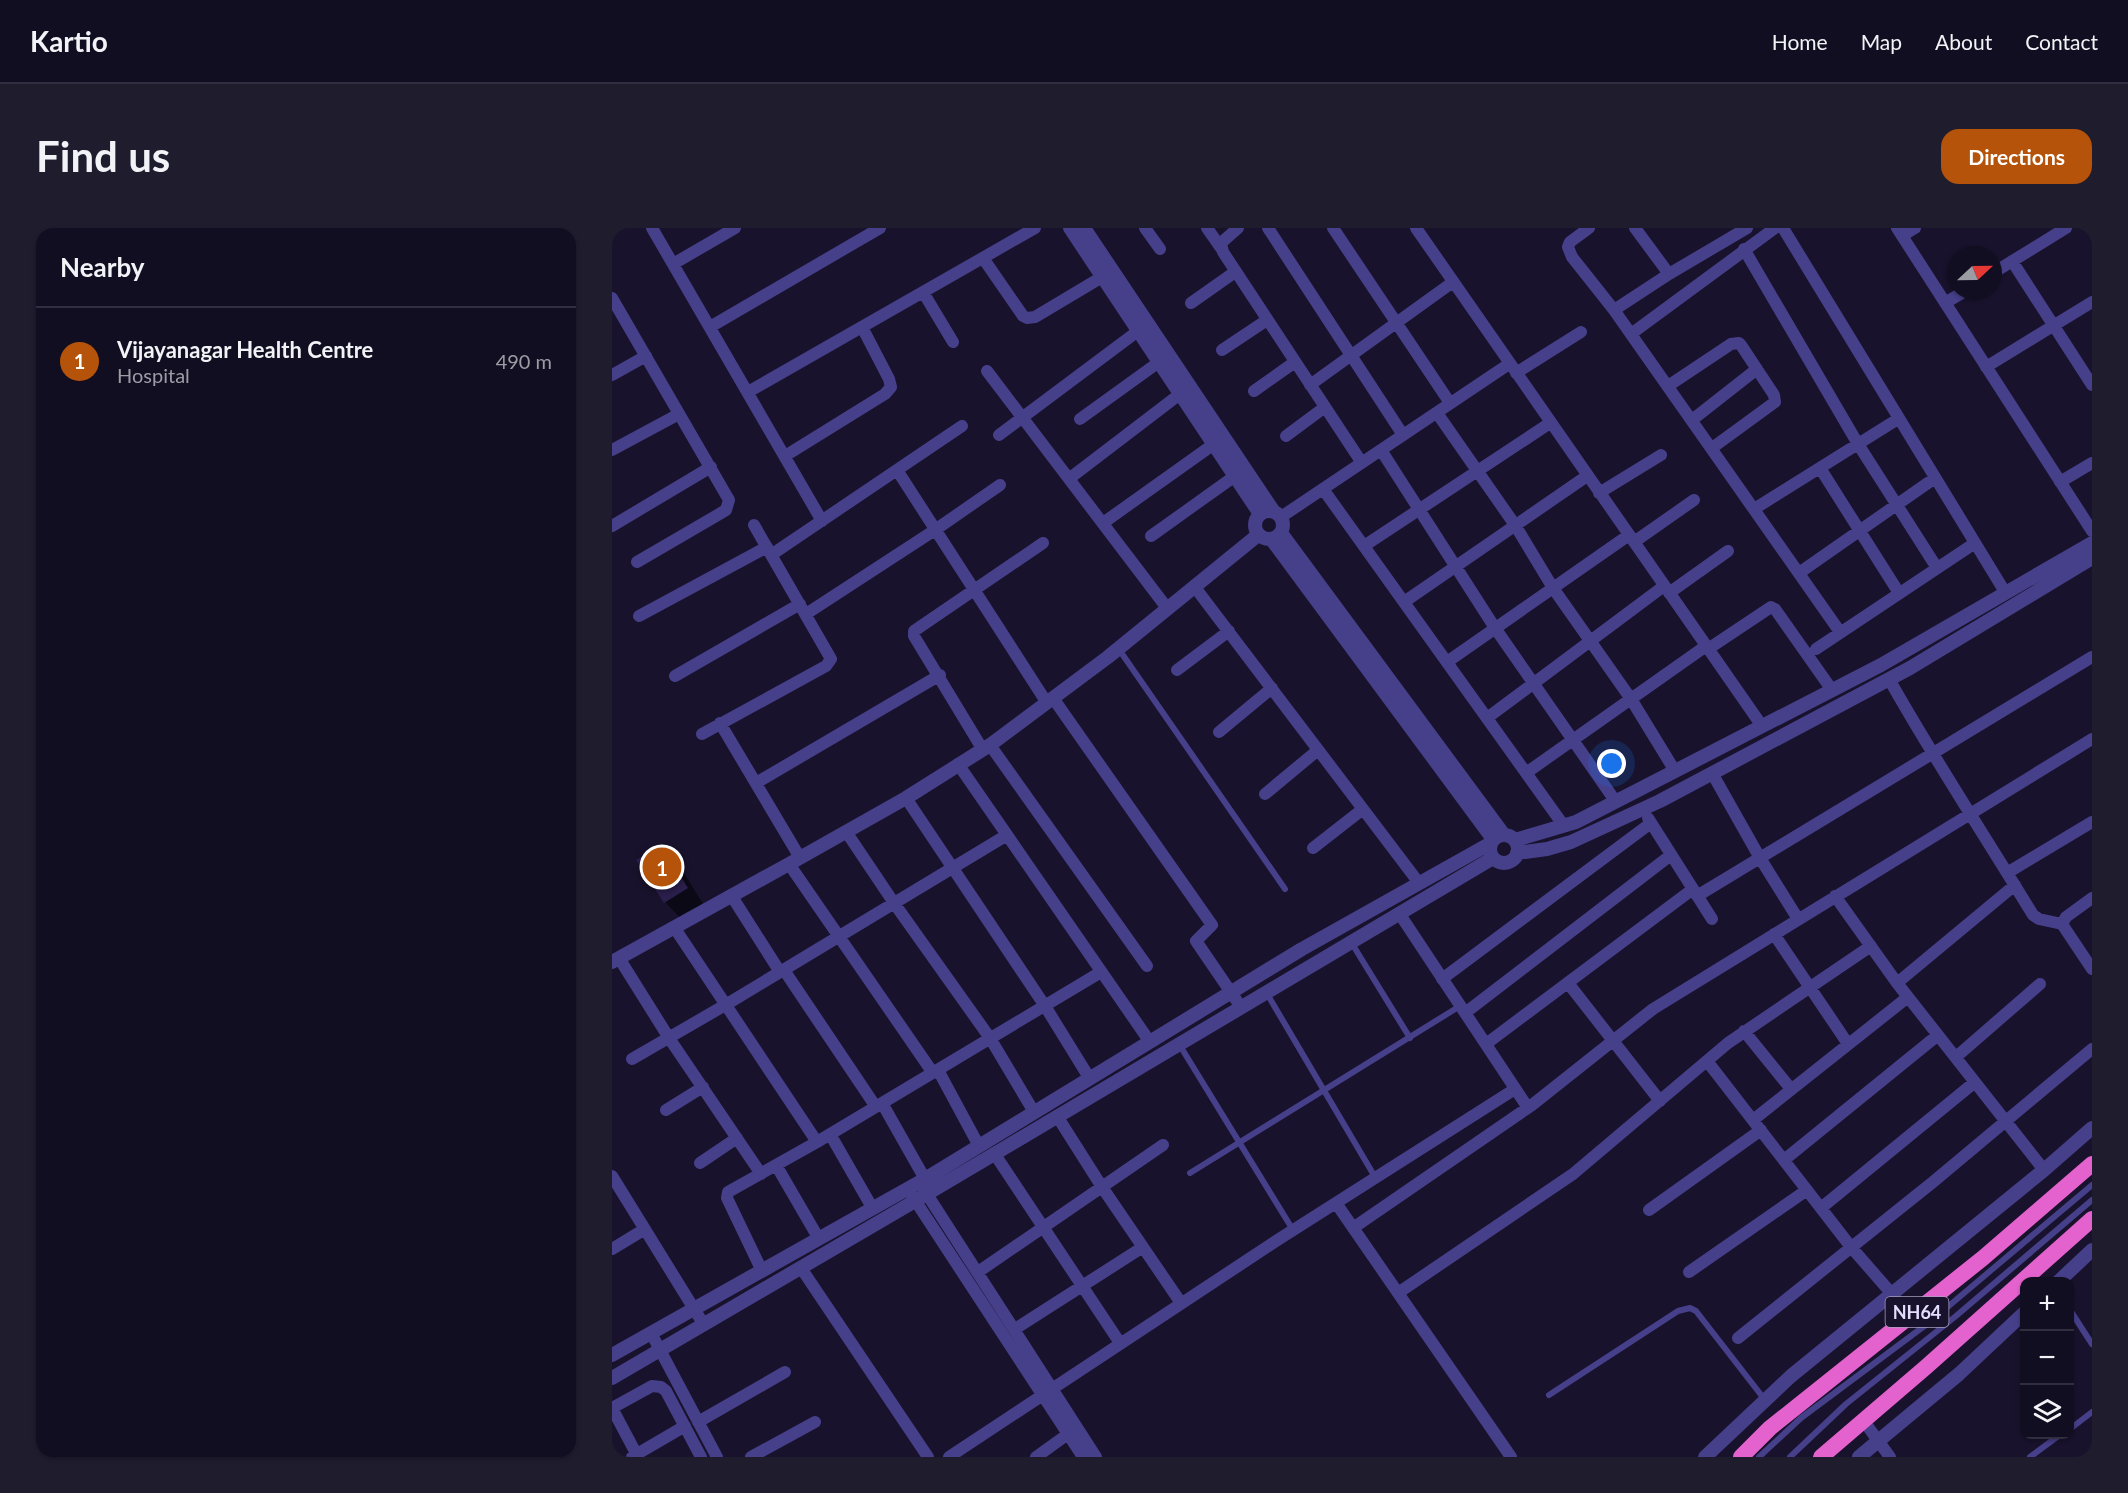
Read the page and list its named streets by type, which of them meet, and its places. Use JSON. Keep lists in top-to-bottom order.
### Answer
{
  "streets": {
    "highway": ["NH64"]
  },
  "north": "right",
  "page": {
    "header": "Kartio",
    "nav": [
      "Home",
      "Map",
      "About",
      "Contact"
    ],
    "buttons": "Directions",
    "title": "Find us",
    "heading": "Nearby",
    "list": [
      {
        "mark": "1",
        "name": "Vijayanagar Health Centre",
        "note": "Hospital",
        "value": "490 m"
      }
    ],
    "pins": "1",
    "map_buttons": ["+", "−"]
  }
}
